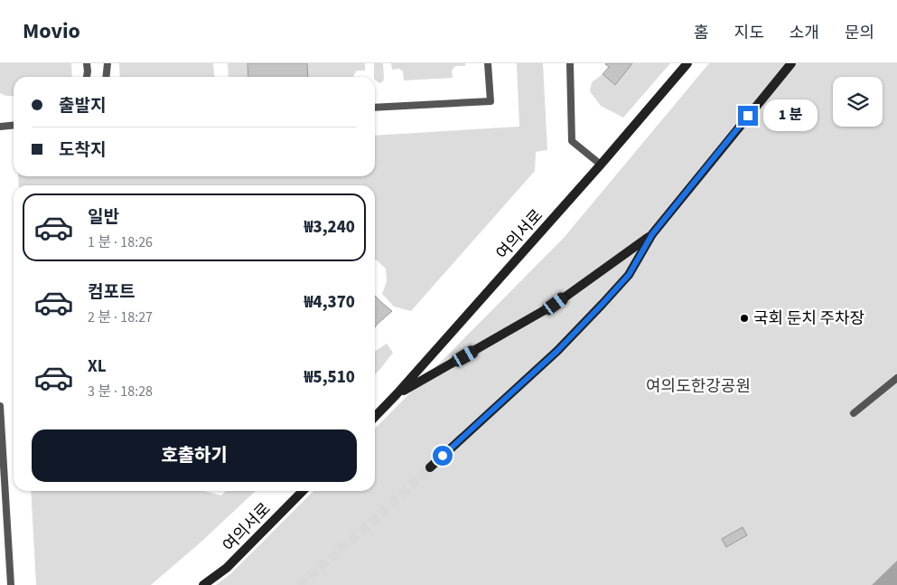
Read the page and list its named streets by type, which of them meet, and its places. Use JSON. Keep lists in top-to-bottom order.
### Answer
{
  "streets": {
    "main road": ["여의서로"]
  },
  "parks": ["여의도한강공원"],
  "places": ["국회 둔치 주차장"],
  "page": {
    "header": "Movio",
    "nav": [
      "홈",
      "지도",
      "소개",
      "문의"
    ],
    "banner": ["출발지", "도착지"],
    "bubble": "1 분",
    "list": [
      {
        "name": "일반",
        "note": "1 분 · 18:26",
        "value": "₩3,240"
      },
      {
        "name": "컴포트",
        "note": "2 분 · 18:27",
        "value": "₩4,370"
      },
      {
        "name": "XL",
        "note": "3 분 · 18:28",
        "value": "₩5,510"
      }
    ],
    "buttons": "호출하기"
  }
}
